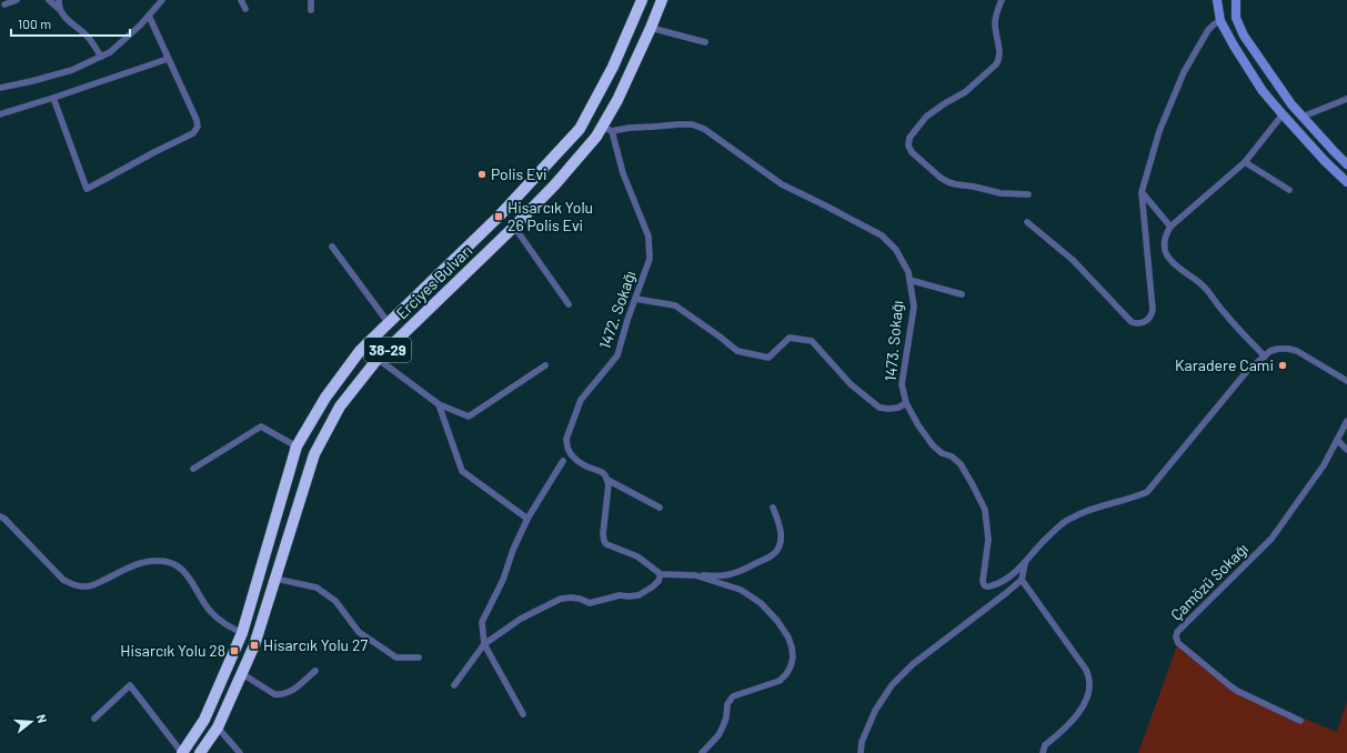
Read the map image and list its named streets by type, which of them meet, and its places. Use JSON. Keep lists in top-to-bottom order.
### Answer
{
  "streets": {
    "highway": ["Erciyes Bulvarı", "38-29"],
    "street": ["1472. Sokağı", "1473. Sokağı", "Çamözü Sokağı"]
  },
  "crossings": [
    ["Erciyes Bulvarı", "1472. Sokağı"],
    ["Erciyes Bulvarı", "1473. Sokağı"],
    ["1472. Sokağı", "1473. Sokağı"]
  ],
  "places": {
    "other": ["Polis Evi", "Karadere Cami"],
    "transit": ["Hisarcık Yolu 26 Polis Evi", "Hisarcık Yolu 27", "Hisarcık Yolu 28"]
  },
  "scale_bar": "100 m",
  "north": "right"
}
